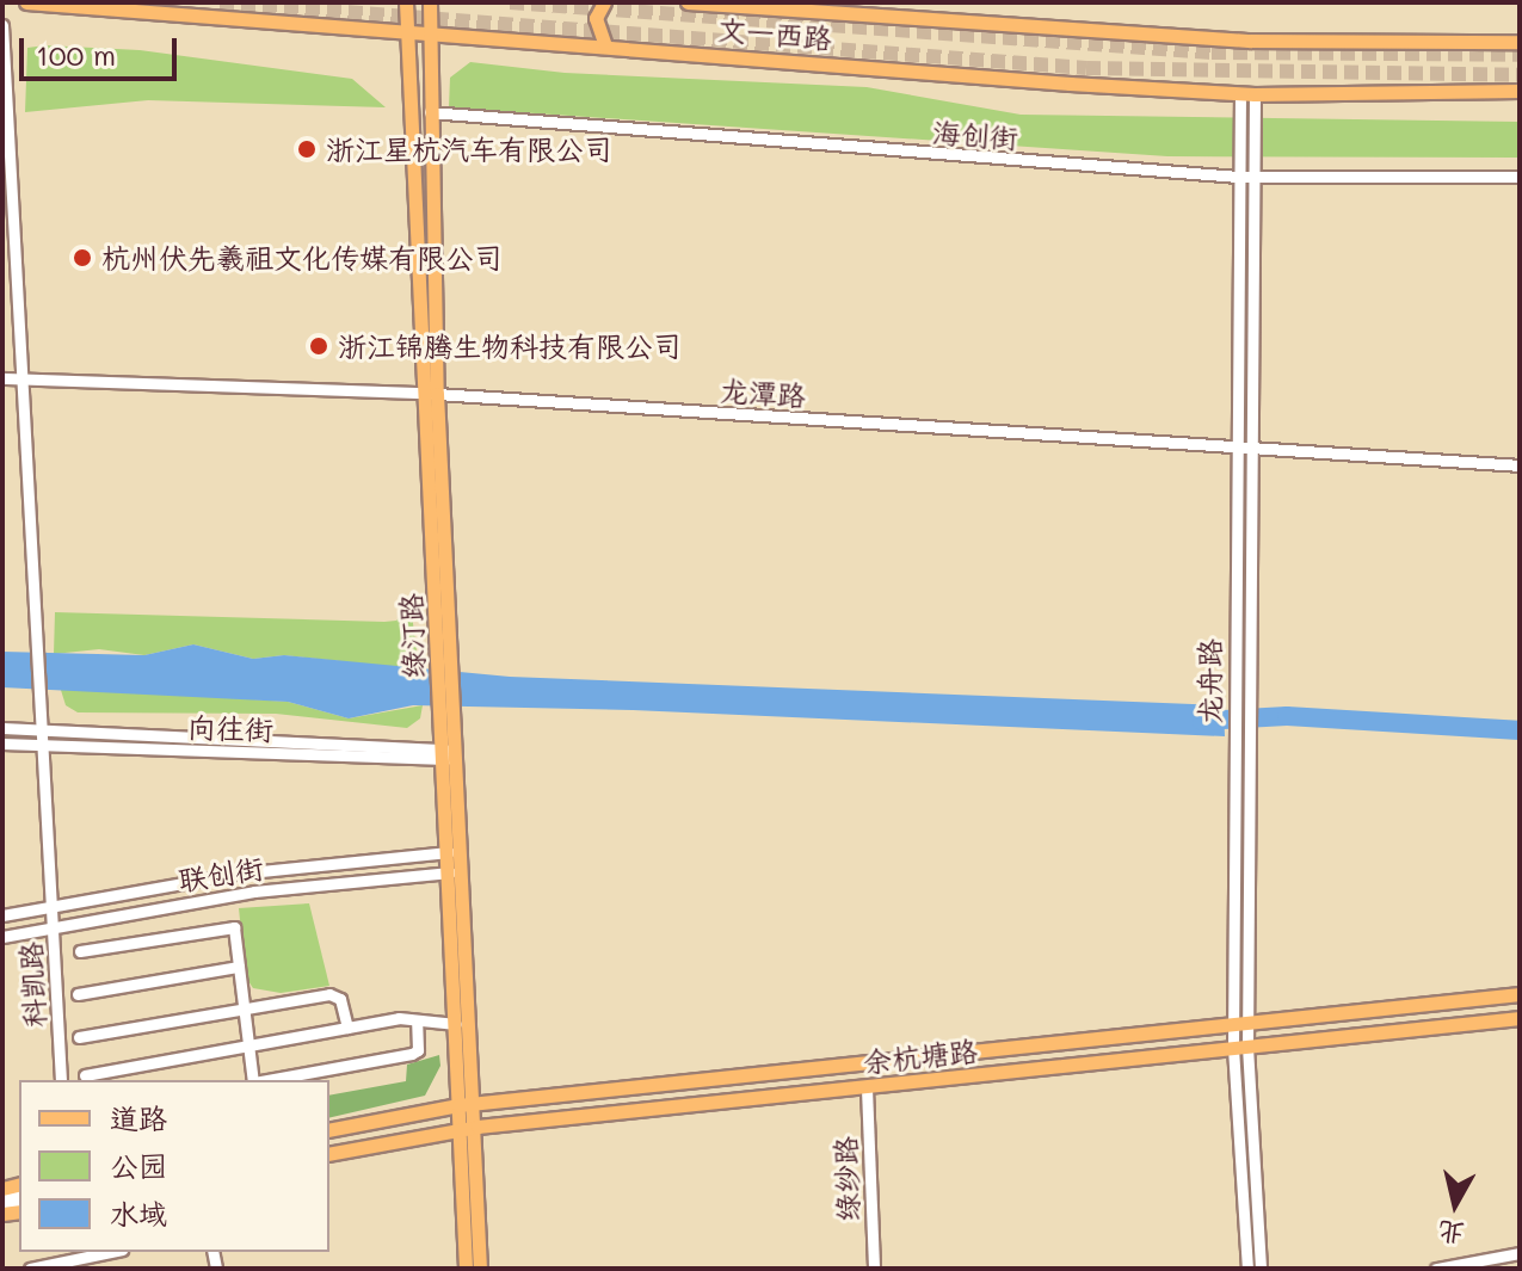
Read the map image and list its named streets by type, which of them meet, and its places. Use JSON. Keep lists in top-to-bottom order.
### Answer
{
  "streets": {
    "main road": ["文一西路", "绿汀路", "余杭塘路"],
    "street": [
      "海创街",
      "龙潭路",
      "龙舟路",
      "向往街",
      "联创街",
      "科凯路",
      "绿纱路"
    ]
  },
  "crossings": [
    ["文一西路", "绿汀路"],
    ["文一西路", "龙舟路"],
    ["海创街", "绿汀路"],
    ["海创街", "龙舟路"],
    ["龙潭路", "绿汀路"],
    ["龙潭路", "龙舟路"],
    ["龙潭路", "科凯路"],
    ["绿汀路", "向往街"],
    ["绿汀路", "联创街"],
    ["绿汀路", "余杭塘路"],
    ["龙舟路", "余杭塘路"],
    ["向往街", "科凯路"],
    ["联创街", "科凯路"],
    ["余杭塘路", "绿纱路"]
  ],
  "places": ["浙江星杭汽车有限公司", "杭州伏先羲祖文化传媒有限公司", "浙江锦腾生物科技有限公司"],
  "legend": ["道路", "公园", "水域"],
  "scale_bar": "100 m",
  "north": "bottom"
}
